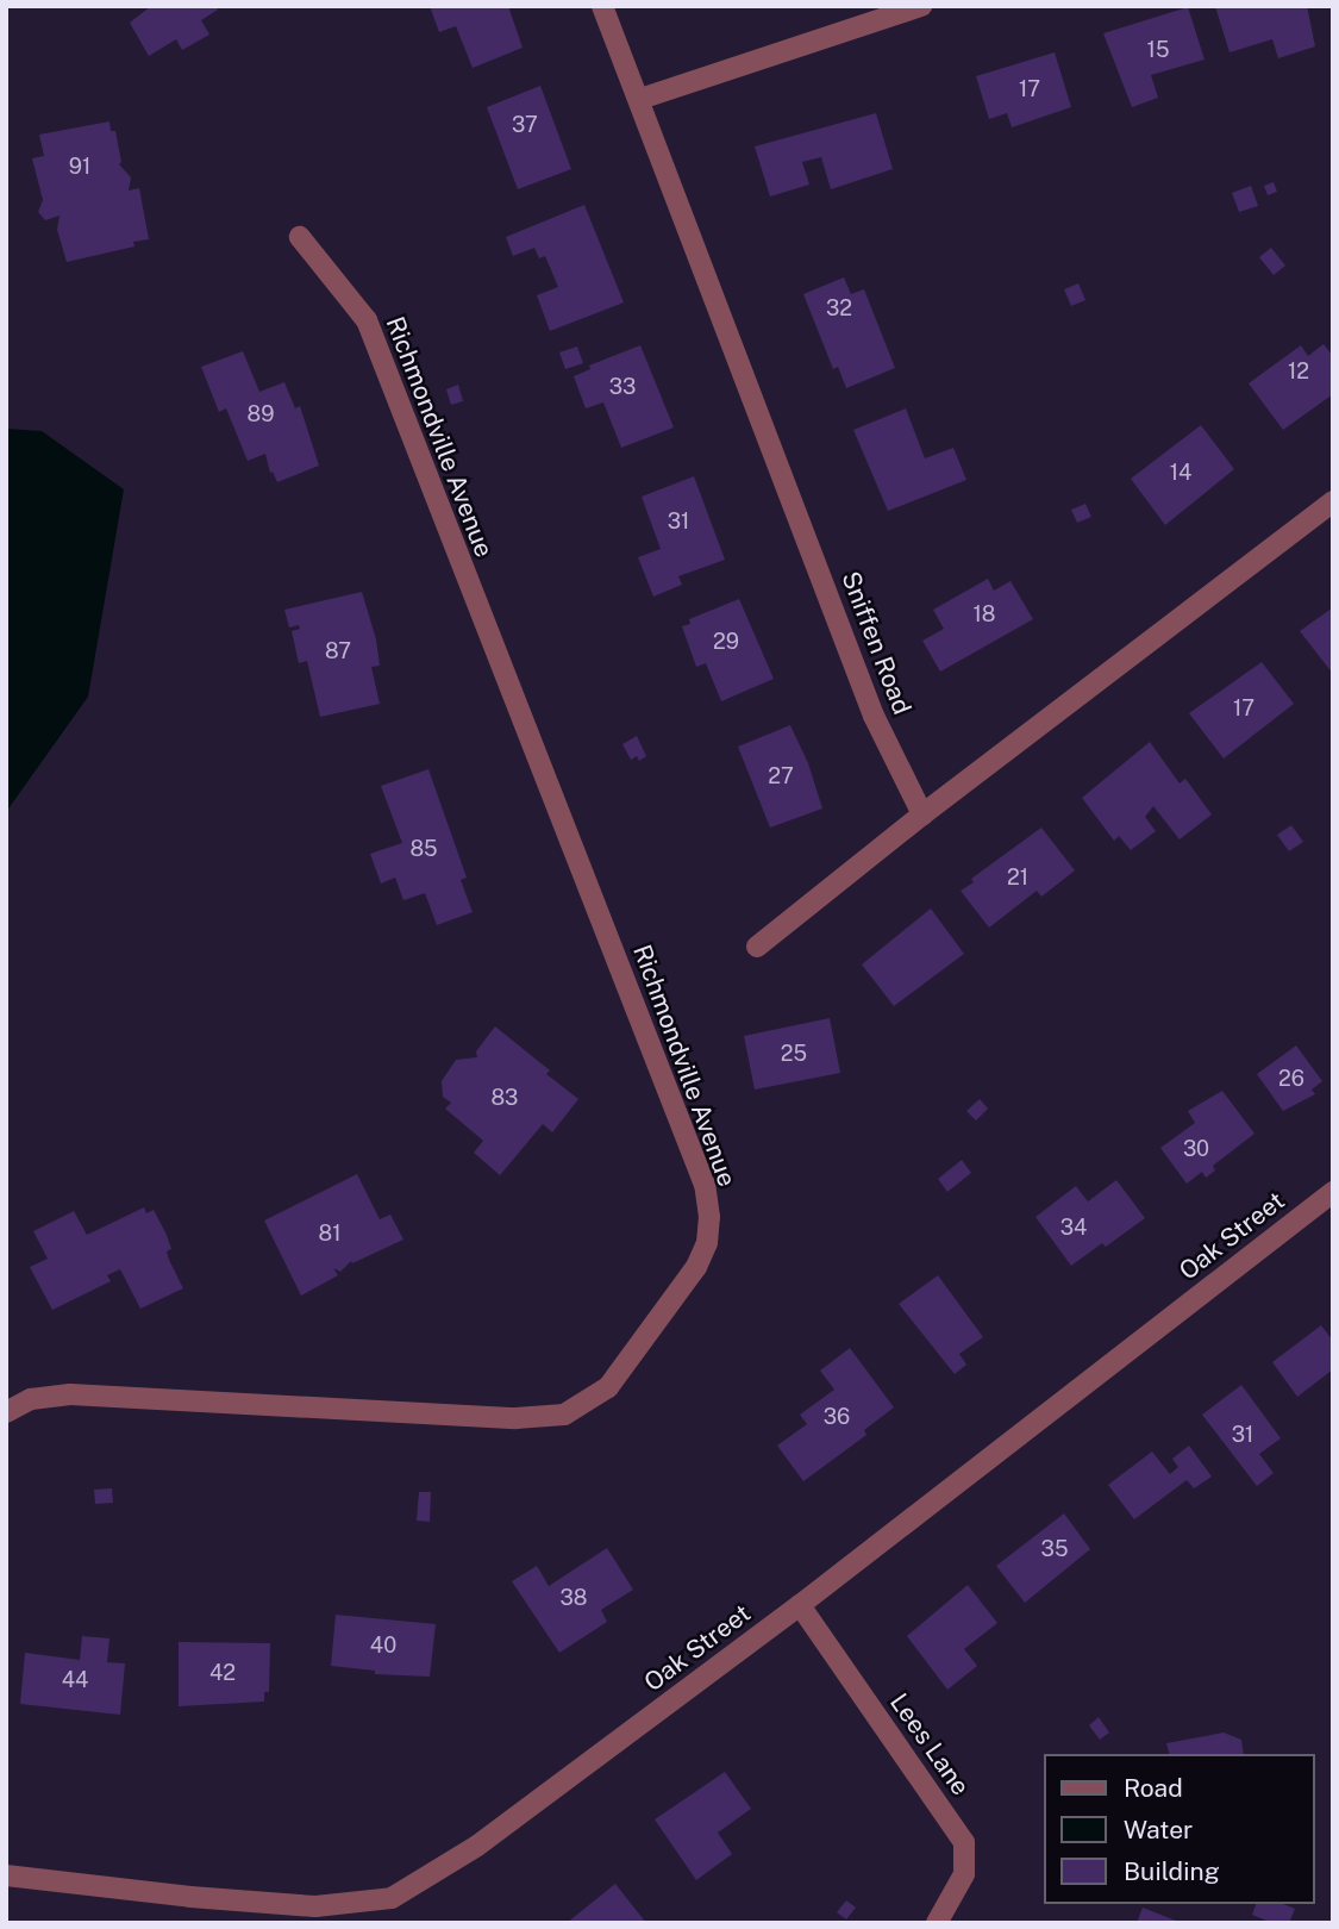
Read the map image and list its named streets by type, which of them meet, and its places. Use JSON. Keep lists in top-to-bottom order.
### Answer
{
  "streets": {
    "street": [
      "Richmondville Avenue",
      "Sniffen Road",
      "Oak Street",
      "Lees Lane"
    ]
  },
  "crossings": [
    ["Oak Street", "Lees Lane"]
  ],
  "house_numbers": [
    "15",
    "17",
    "37",
    "91",
    "32",
    "12",
    "33",
    "89",
    "14",
    "31",
    "18",
    "29",
    "87",
    "17",
    "27",
    "85",
    "21",
    "25",
    "26",
    "83",
    "30",
    "34",
    "81",
    "36",
    "31",
    "35",
    "38",
    "40",
    "42",
    "44"
  ],
  "legend": ["Road", "Water", "Building"]
}
